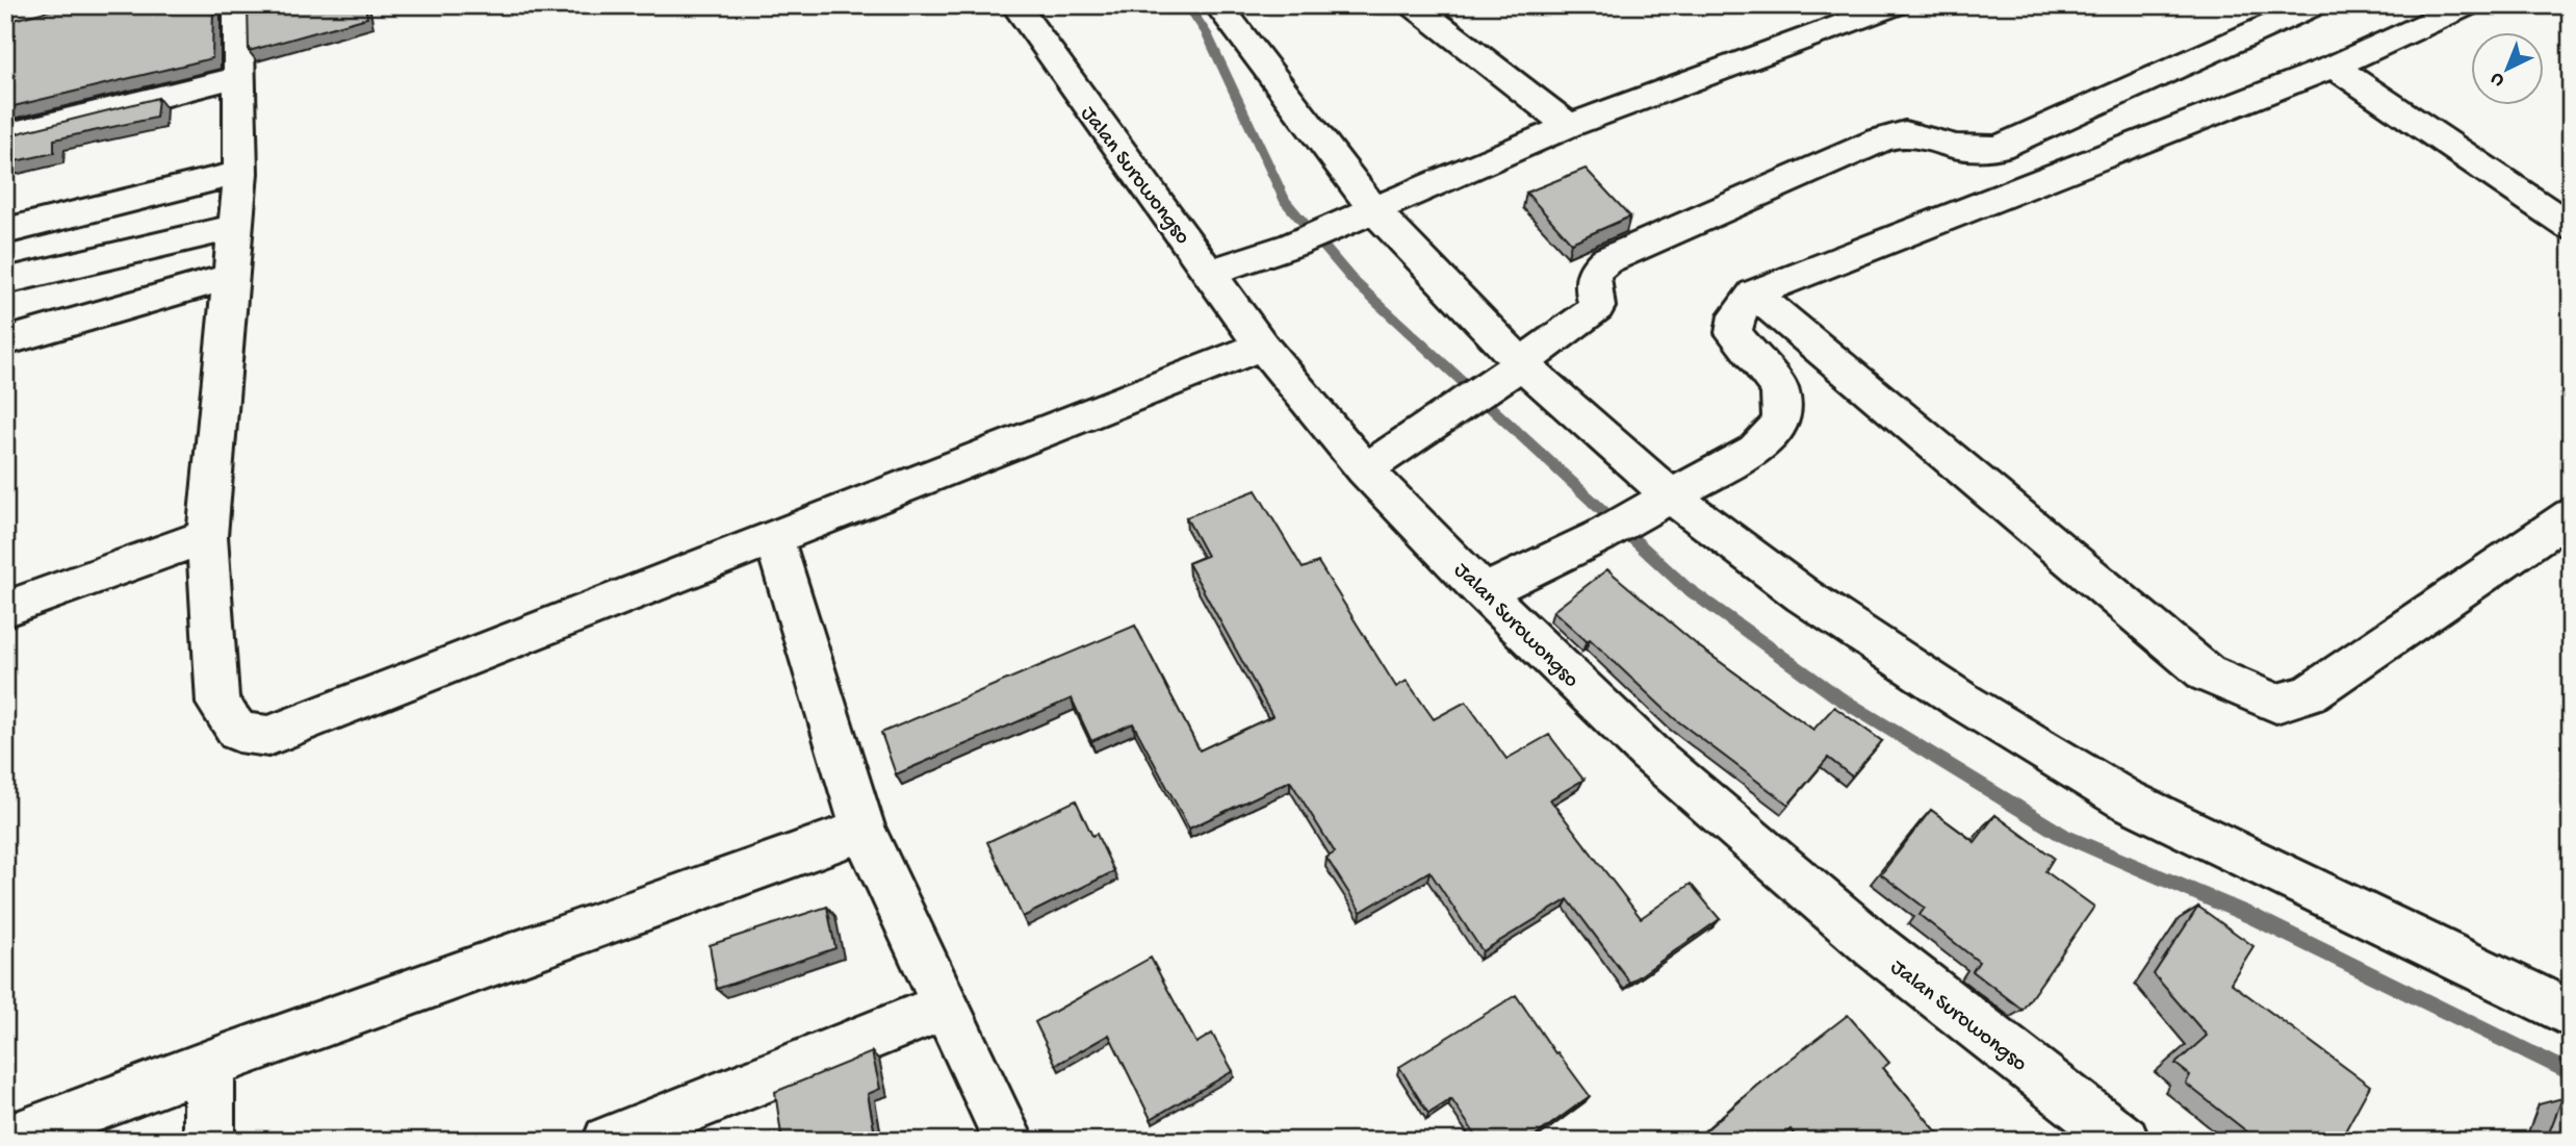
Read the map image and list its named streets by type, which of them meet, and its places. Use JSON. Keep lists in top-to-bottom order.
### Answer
{
  "streets": {
    "street": ["Jalan Surowongso"]
  },
  "north": "bottom left"
}
